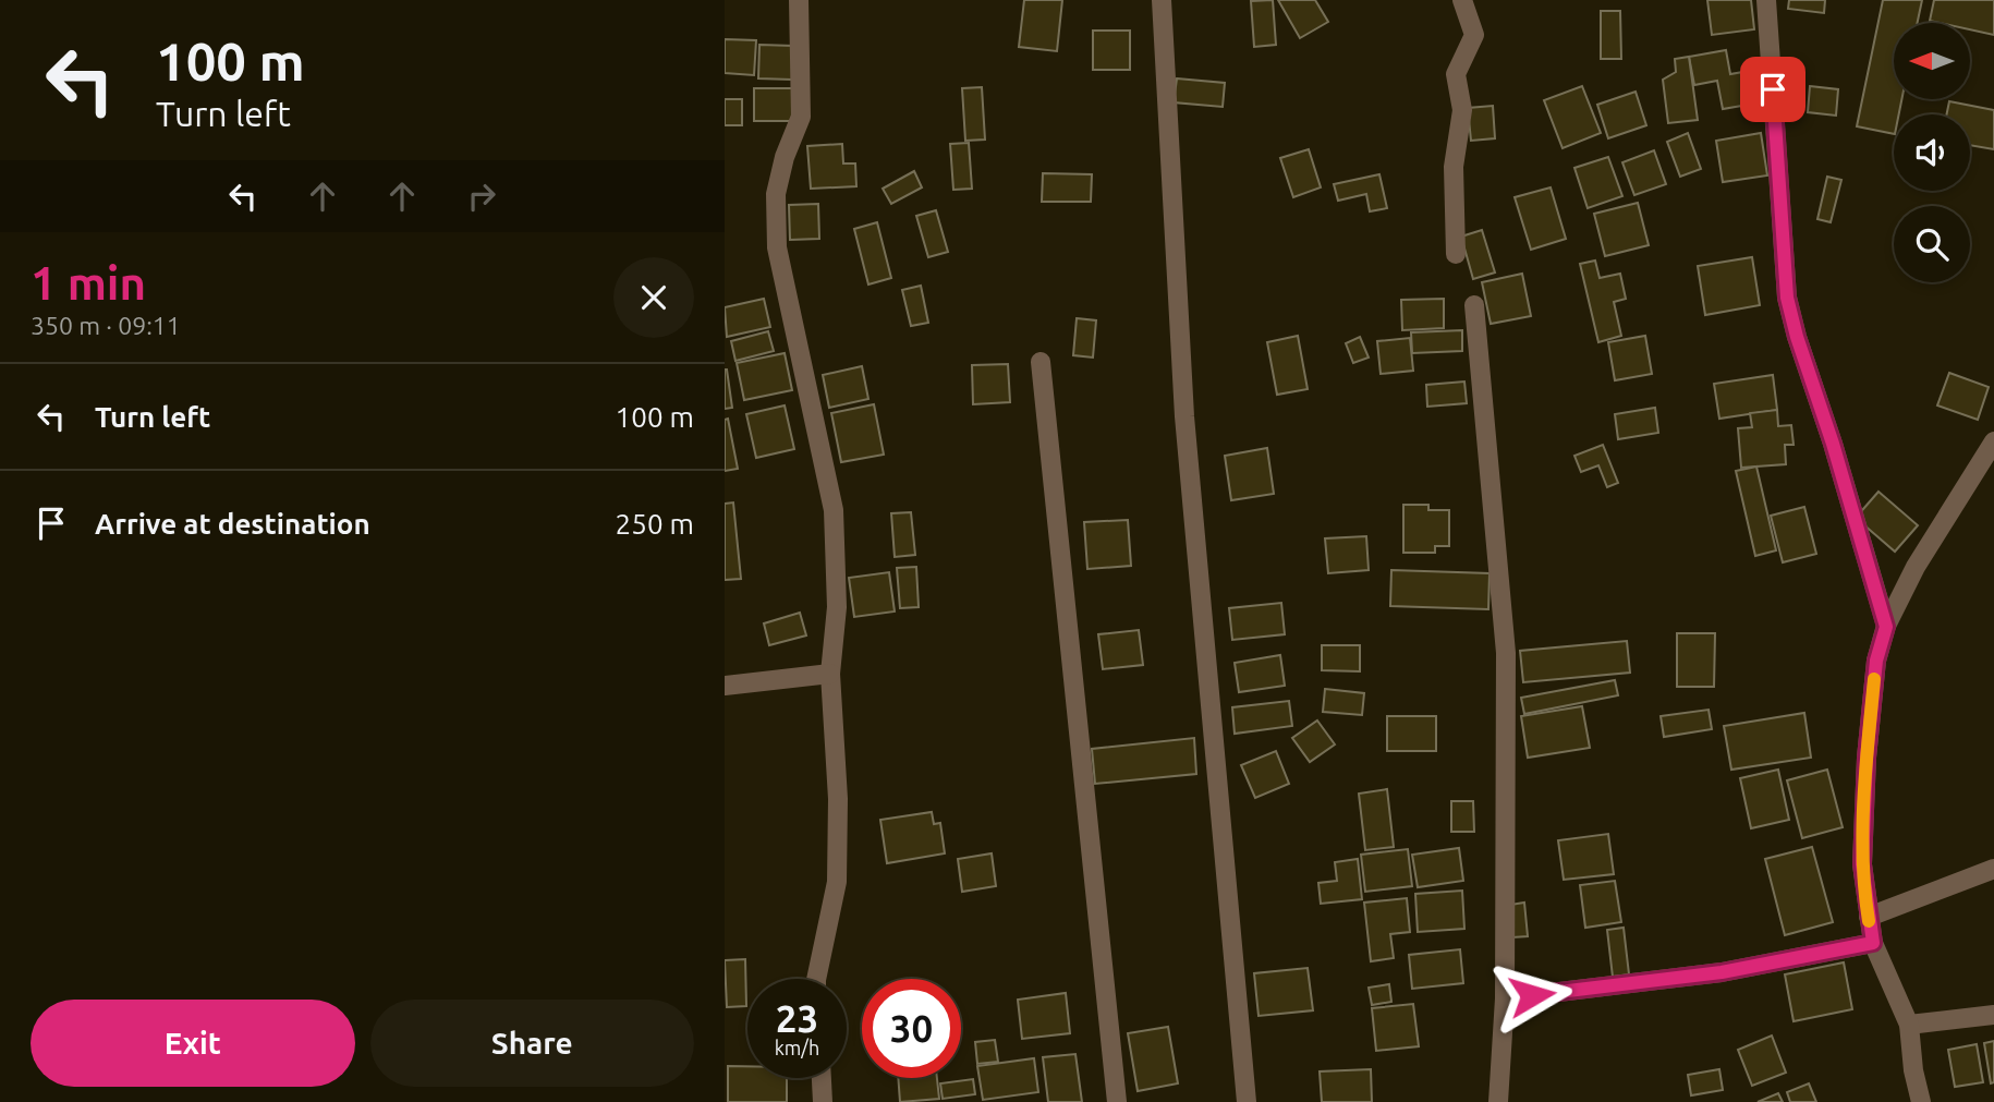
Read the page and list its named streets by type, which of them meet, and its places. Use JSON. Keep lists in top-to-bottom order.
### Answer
{
  "north": "left",
  "page": {
    "turn": ["100 m", "Turn left"],
    "heading": ["1 min", "350 m · 09:11"],
    "list": [
      {
        "name": "Turn left",
        "value": "100 m"
      },
      {
        "name": "Arrive at destination",
        "value": "250 m"
      }
    ],
    "speed": "23 km/h",
    "limit": "30",
    "buttons": ["Exit", "Share"]
  }
}
